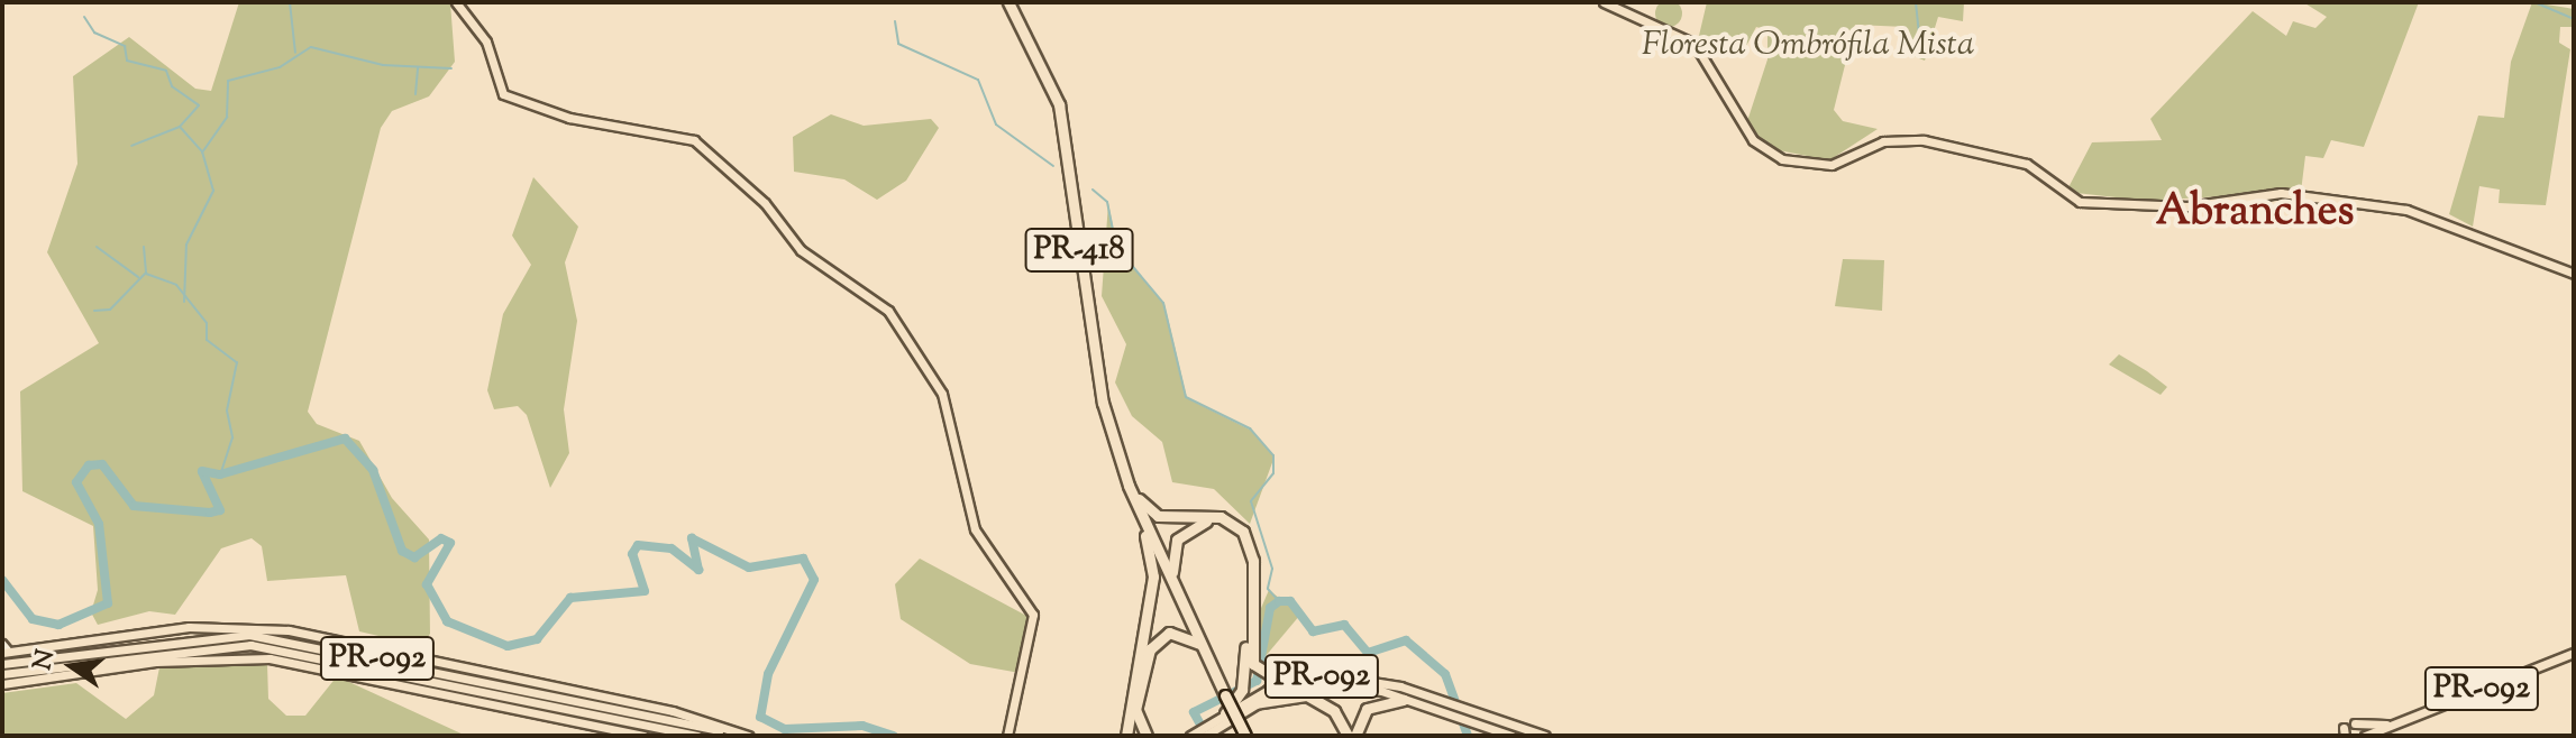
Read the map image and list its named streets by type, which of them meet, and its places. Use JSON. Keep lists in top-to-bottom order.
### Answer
{
  "streets": {
    "highway": ["PR-418"],
    "main road": ["PR-092"]
  },
  "districts": ["Abranches"],
  "parks": ["Floresta Ombrófila Mista"],
  "north": "left"
}
